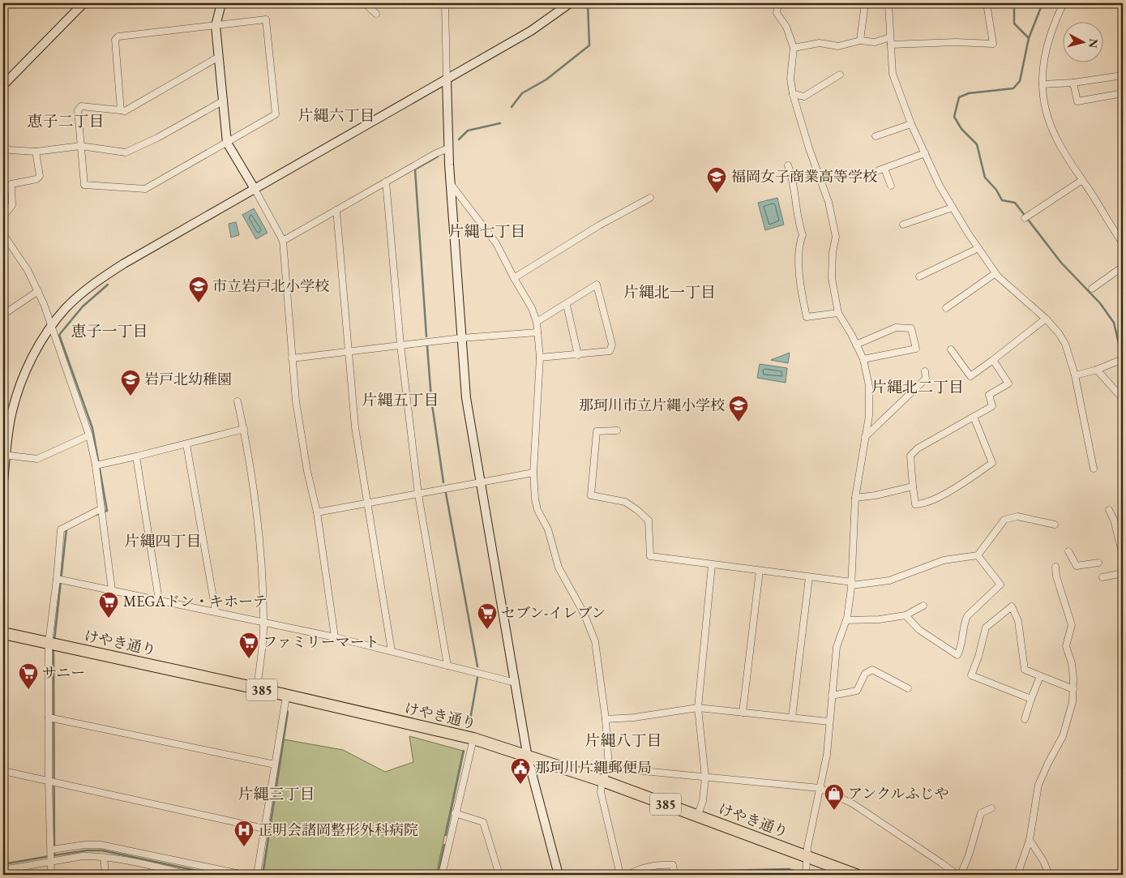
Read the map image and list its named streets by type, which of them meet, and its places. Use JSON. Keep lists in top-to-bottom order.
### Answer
{
  "streets": {
    "highway": ["けやき通り", "385"]
  },
  "districts": [
    "片縄六丁目",
    "恵子二丁目",
    "片縄七丁目",
    "片縄北一丁目",
    "恵子一丁目",
    "片縄北二丁目",
    "片縄五丁目",
    "片縄四丁目",
    "片縄八丁目",
    "片縄三丁目"
  ],
  "places": {
    "school or university": [
      "福岡女子商業高等学校",
      "市立岩戸北小学校",
      "岩戸北幼稚園",
      "那珂川市立片縄小学校"
    ],
    "supermarket": [
      "MEGAドン・キホーテ",
      "セブン-イレブン",
      "ファミリーマート",
      "サニー"
    ],
    "public building": ["那珂川片縄郵便局"],
    "shop": ["アンクルふじや"],
    "hospital": ["正明会諸岡整形外科病院"]
  },
  "north": "right"
}
